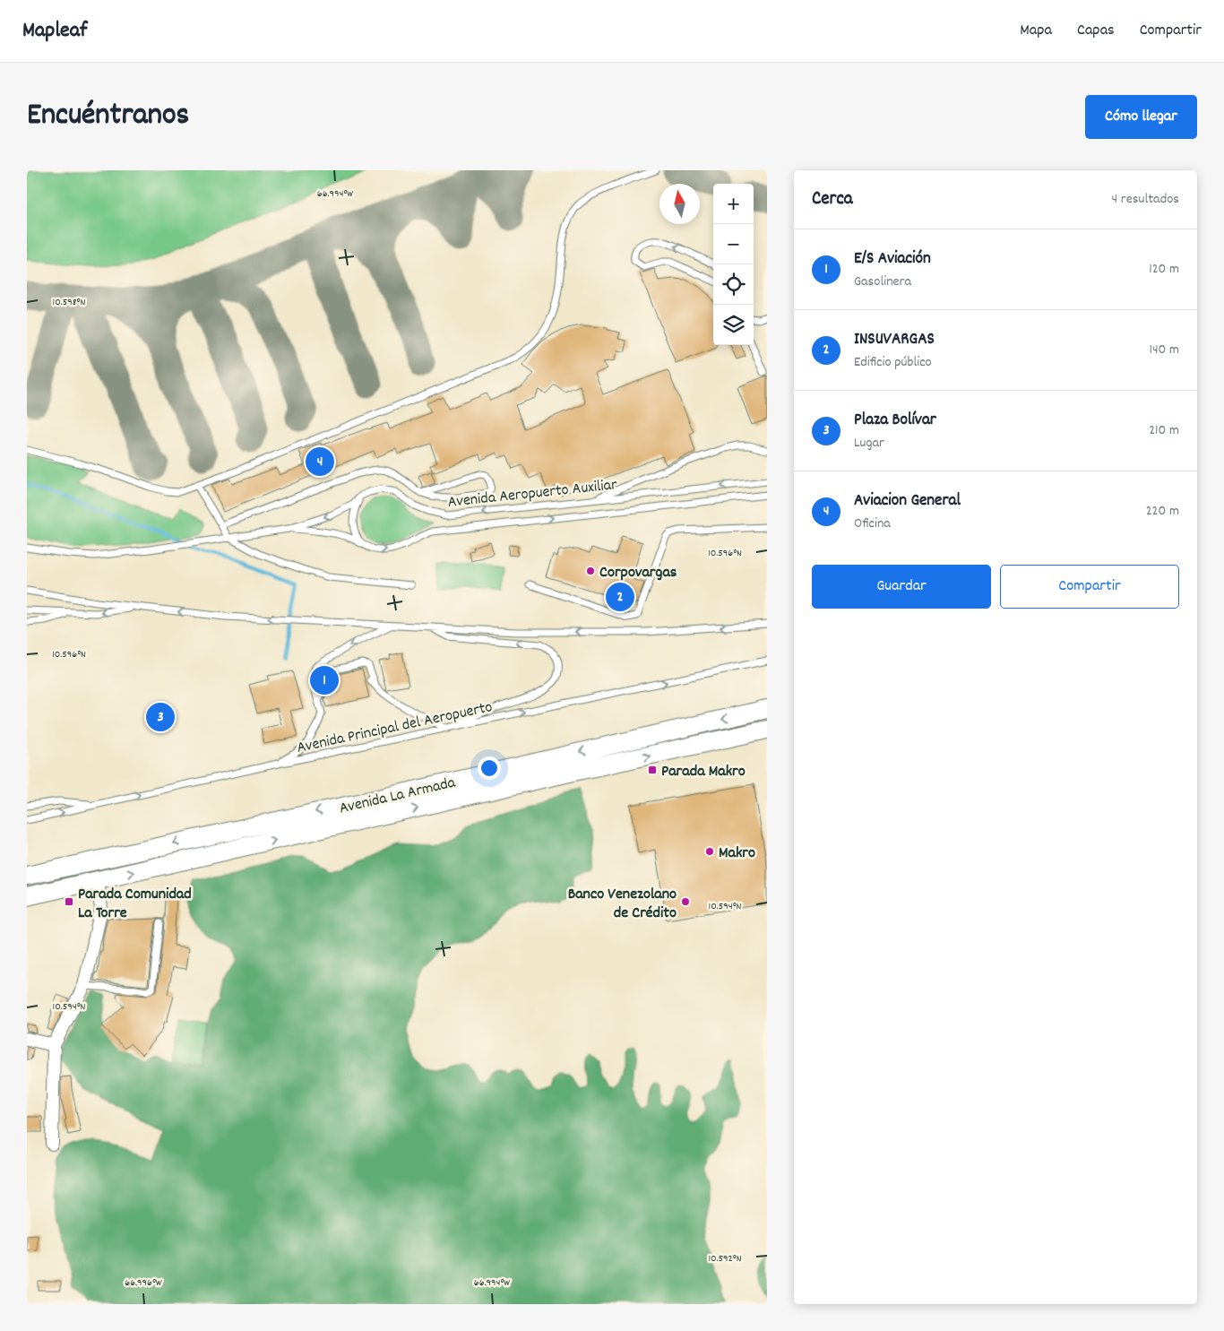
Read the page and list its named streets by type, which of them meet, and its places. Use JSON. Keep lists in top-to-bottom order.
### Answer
{
  "streets": {
    "main road": ["Avenida La Armada"],
    "lane": ["Avenida Aeropuerto Auxiliar", "Avenida Principal del Aeropuerto"]
  },
  "places": {
    "other": ["Corpovargas", "Makro", "Banco Venezolano de Crédito"],
    "transit": ["Parada Makro", "Parada Comunidad La Torre"]
  },
  "north": "top",
  "page": {
    "header": "Mapleaf",
    "nav": ["Mapa", "Capas", "Compartir"],
    "title": "Encuéntranos",
    "buttons": [
      "Cómo llegar",
      ["Guardar", "Compartir"]
    ],
    "heading": ["Cerca", "4 resultados"],
    "map_buttons": ["+", "−"],
    "list": [
      {
        "mark": "1",
        "name": "E/S Aviación",
        "note": "Gasolinera",
        "value": "120 m"
      },
      {
        "mark": "2",
        "name": "INSUVARGAS",
        "note": "Edificio público",
        "value": "140 m"
      },
      {
        "mark": "3",
        "name": "Plaza Bolívar",
        "note": "Lugar",
        "value": "210 m"
      },
      {
        "mark": "4",
        "name": "Aviacion General",
        "note": "Oficina",
        "value": "220 m"
      }
    ],
    "pins": [
      "4",
      "2",
      "1",
      "3"
    ]
  },
  "coordinates": [
    "66.994°W",
    "10.598°N",
    "10.596°N",
    "10.594°N",
    "10.592°N",
    "66.996°W"
  ]
}
